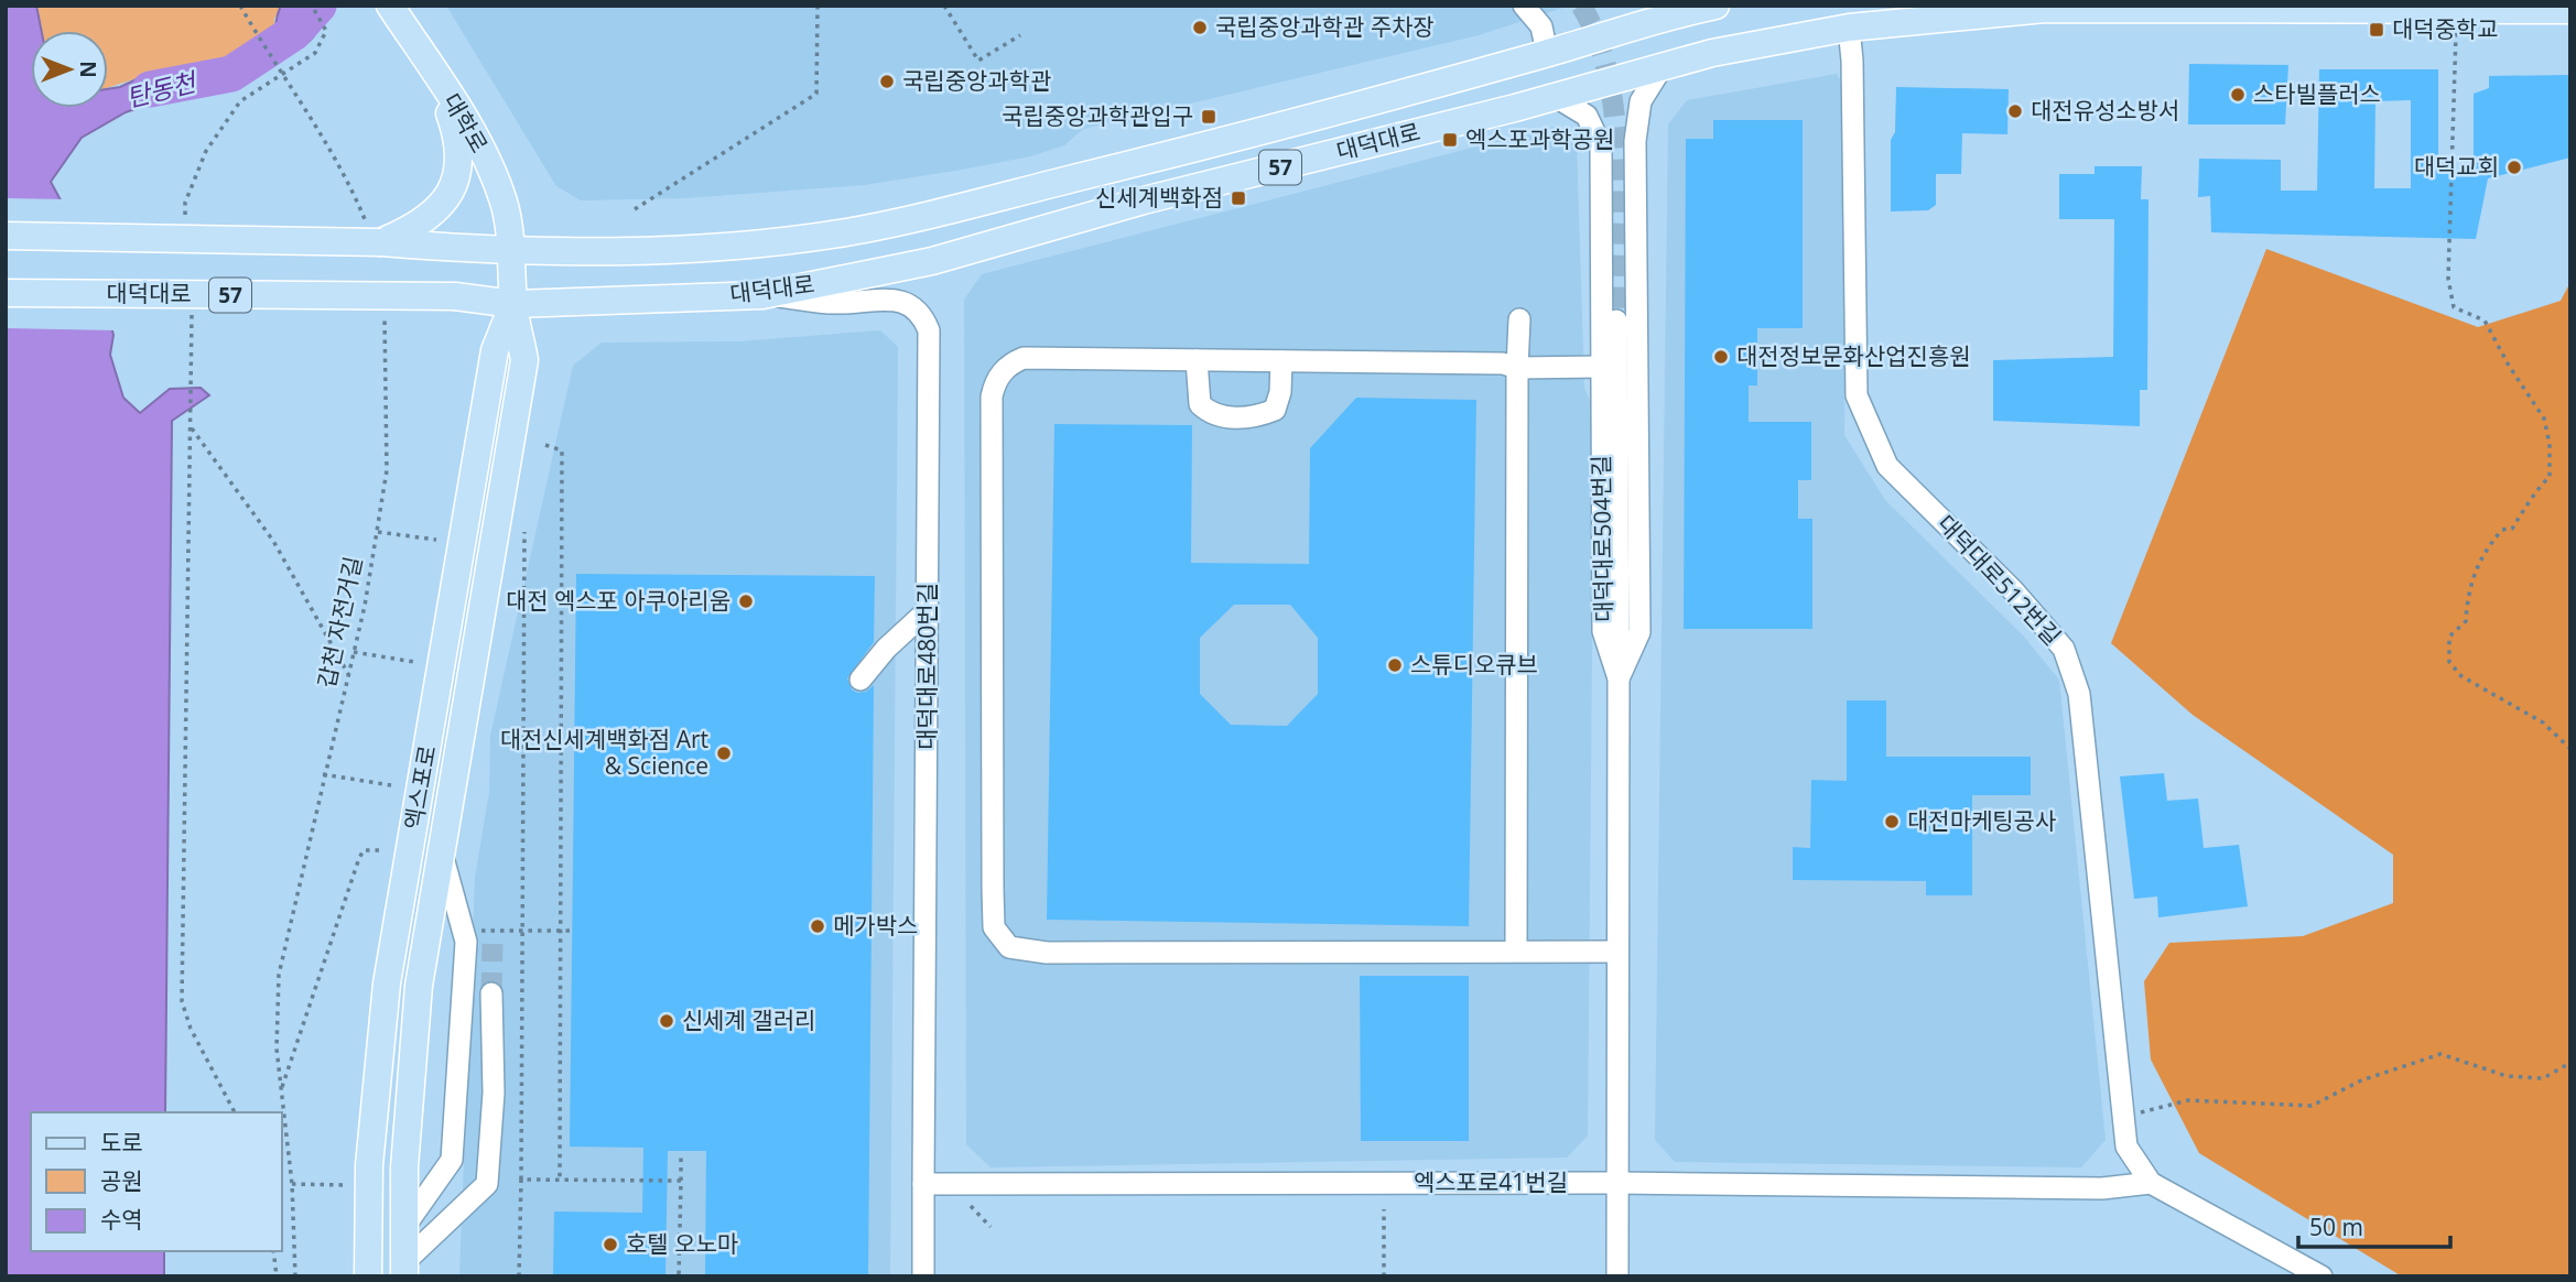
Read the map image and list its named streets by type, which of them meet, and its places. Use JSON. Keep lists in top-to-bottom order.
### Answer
{
  "streets": {
    "main road": [
      "대학로",
      "대덕대로",
      "57",
      "엑스포로"
    ],
    "street": [
      "대덕대로504번길",
      "대덕대로512번길",
      "대덕대로480번길",
      "엑스포로41번길"
    ],
    "path": ["갑천 자전거길"]
  },
  "crossings": [
    ["대학로", "대덕대로"],
    ["대학로", "엑스포로"],
    ["대덕대로", "대덕대로504번길"],
    ["대덕대로", "대덕대로512번길"],
    ["대덕대로", "대덕대로480번길"],
    ["대덕대로", "엑스포로"],
    ["대덕대로504번길", "엑스포로41번길"],
    ["대덕대로512번길", "엑스포로41번길"],
    ["대덕대로480번길", "엑스포로41번길"]
  ],
  "water": ["탄동천"],
  "places": {
    "other": [
      "국립중앙과학관 주차장",
      "국립중앙과학관",
      "스타빌플러스",
      "대전유성소방서",
      "대덕교회",
      "대전정보문화산업진흥원",
      "대전 엑스포 아쿠아리움",
      "스튜디오큐브",
      "대전신세계백화점 Art & Science",
      "대전마케팅공사",
      "메가박스",
      "신세계 갤러리",
      "호텔 오노마"
    ],
    "transit": [
      "대덕중학교",
      "국립중앙과학관입구",
      "엑스포과학공원",
      "신세계백화점"
    ]
  },
  "legend": ["도로", "공원", "수역"],
  "scale_bar": "50 m",
  "north": "right"
}
